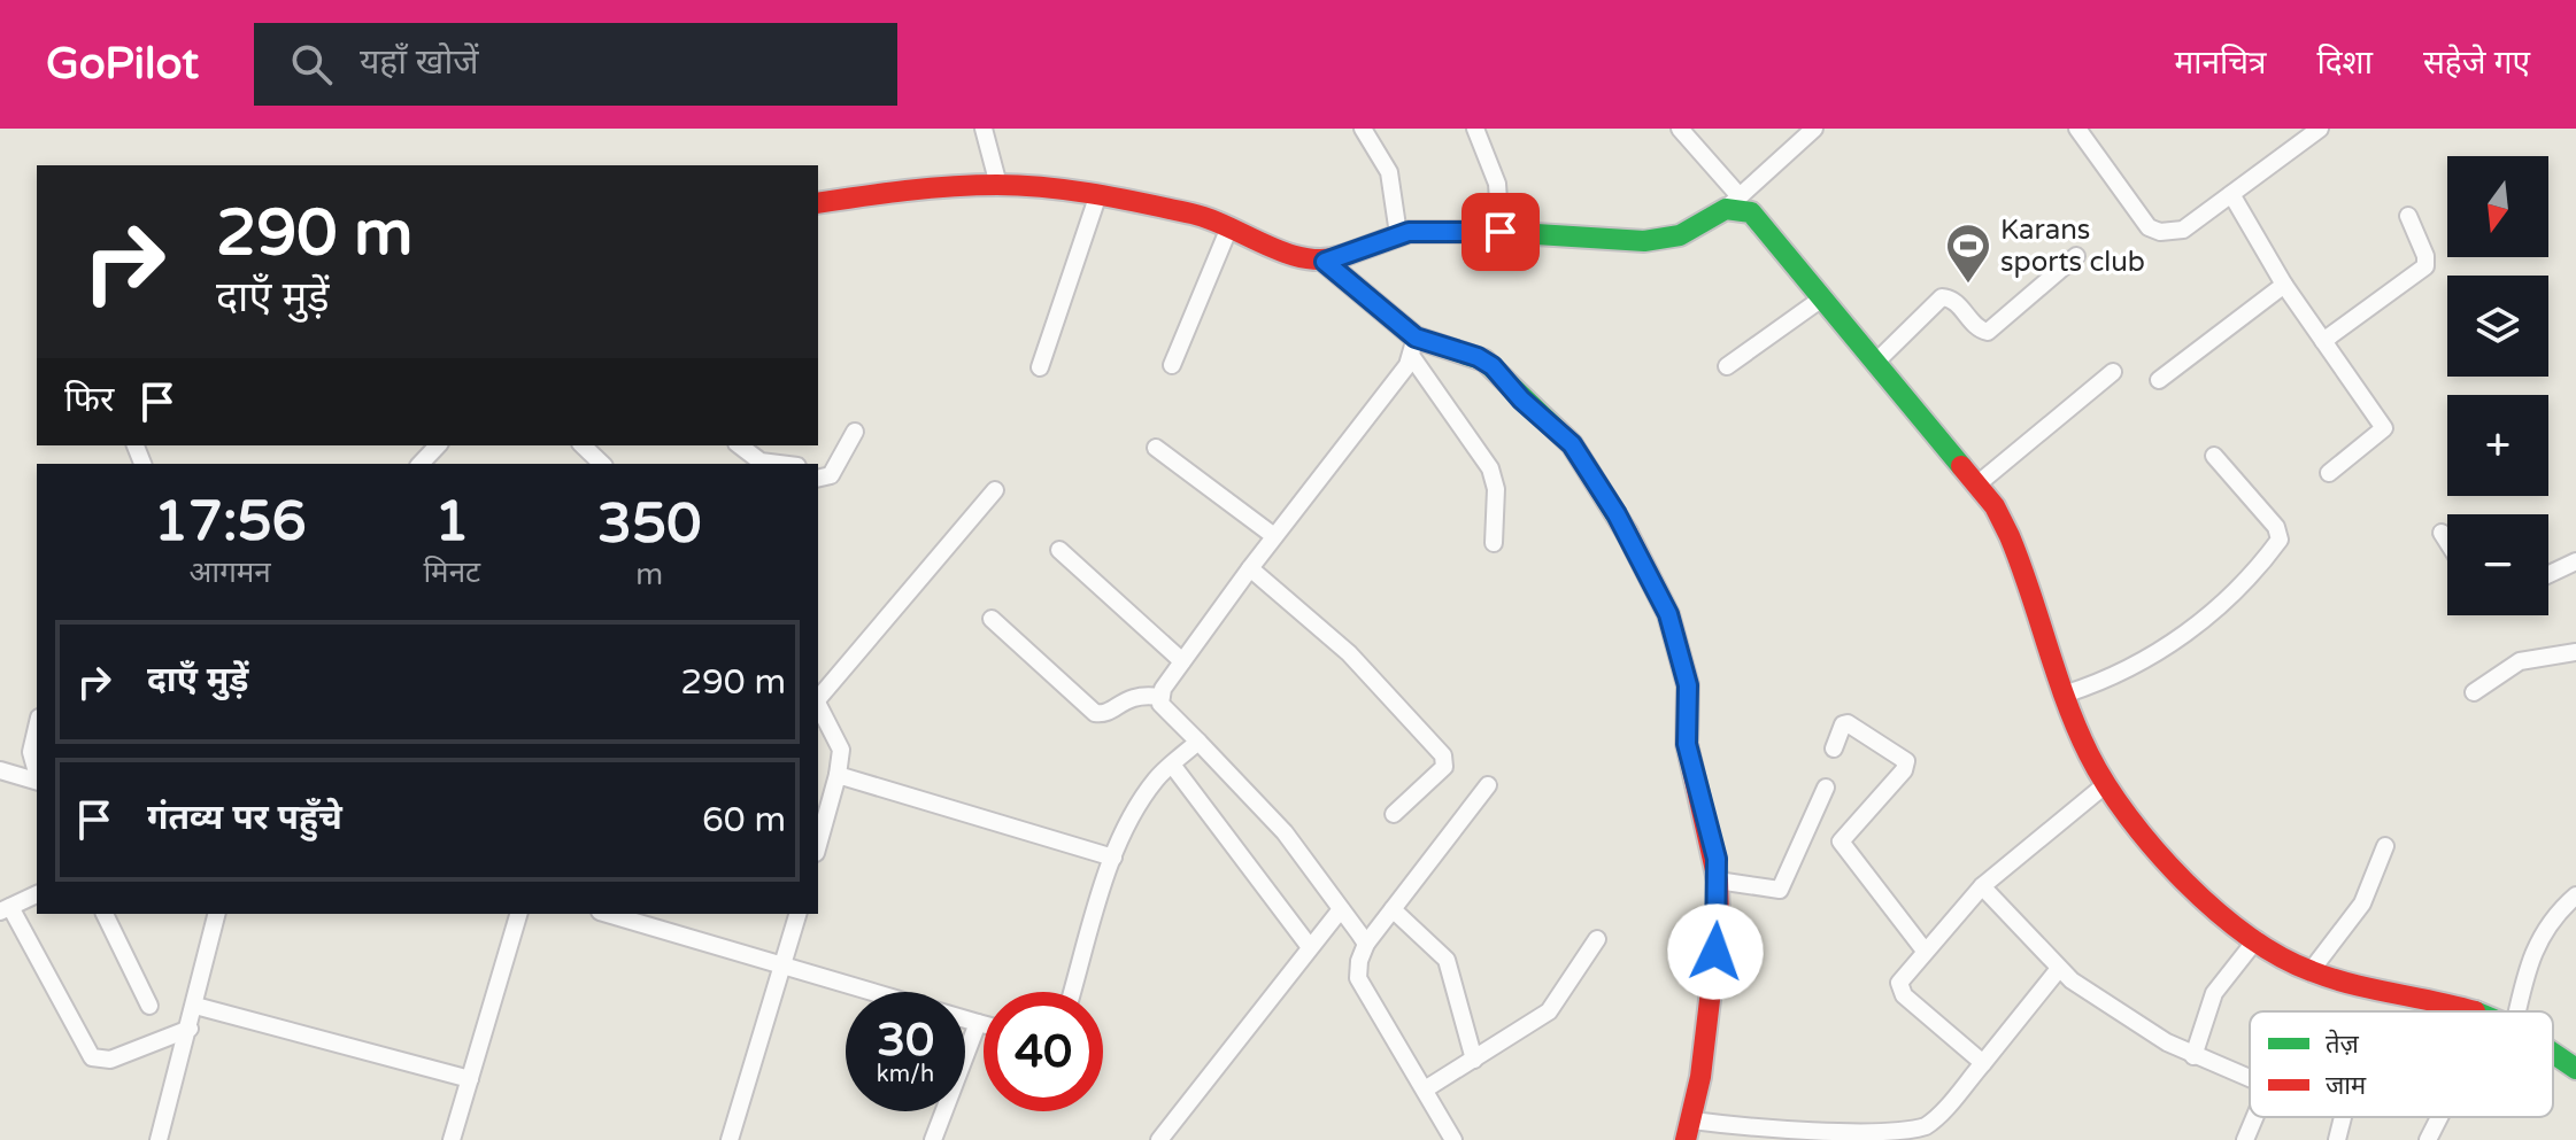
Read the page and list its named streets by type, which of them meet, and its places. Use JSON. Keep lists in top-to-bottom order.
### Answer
{
  "places": {
    "sports": ["Karans sports club"]
  },
  "legend": ["तेज़", "जाम"],
  "north": "bottom",
  "page": {
    "header": "GoPilot",
    "search": "यहाँ खोजें",
    "nav": ["मानचित्र", "दिशा", "सहेजे गए"],
    "map_buttons": ["+", "−"],
    "turn": ["290 m", "दाएँ मुड़ें"],
    "then": "फिर",
    "eta": [
      "17:56",
      "आगमन",
      "1",
      "मिनट",
      "350",
      "m"
    ],
    "list": [
      {
        "name": "दाएँ मुड़ें",
        "value": "290 m"
      },
      {
        "name": "गंतव्य पर पहुँचे",
        "value": "60 m"
      }
    ],
    "speed": "30 km/h",
    "limit": "40"
  }
}
